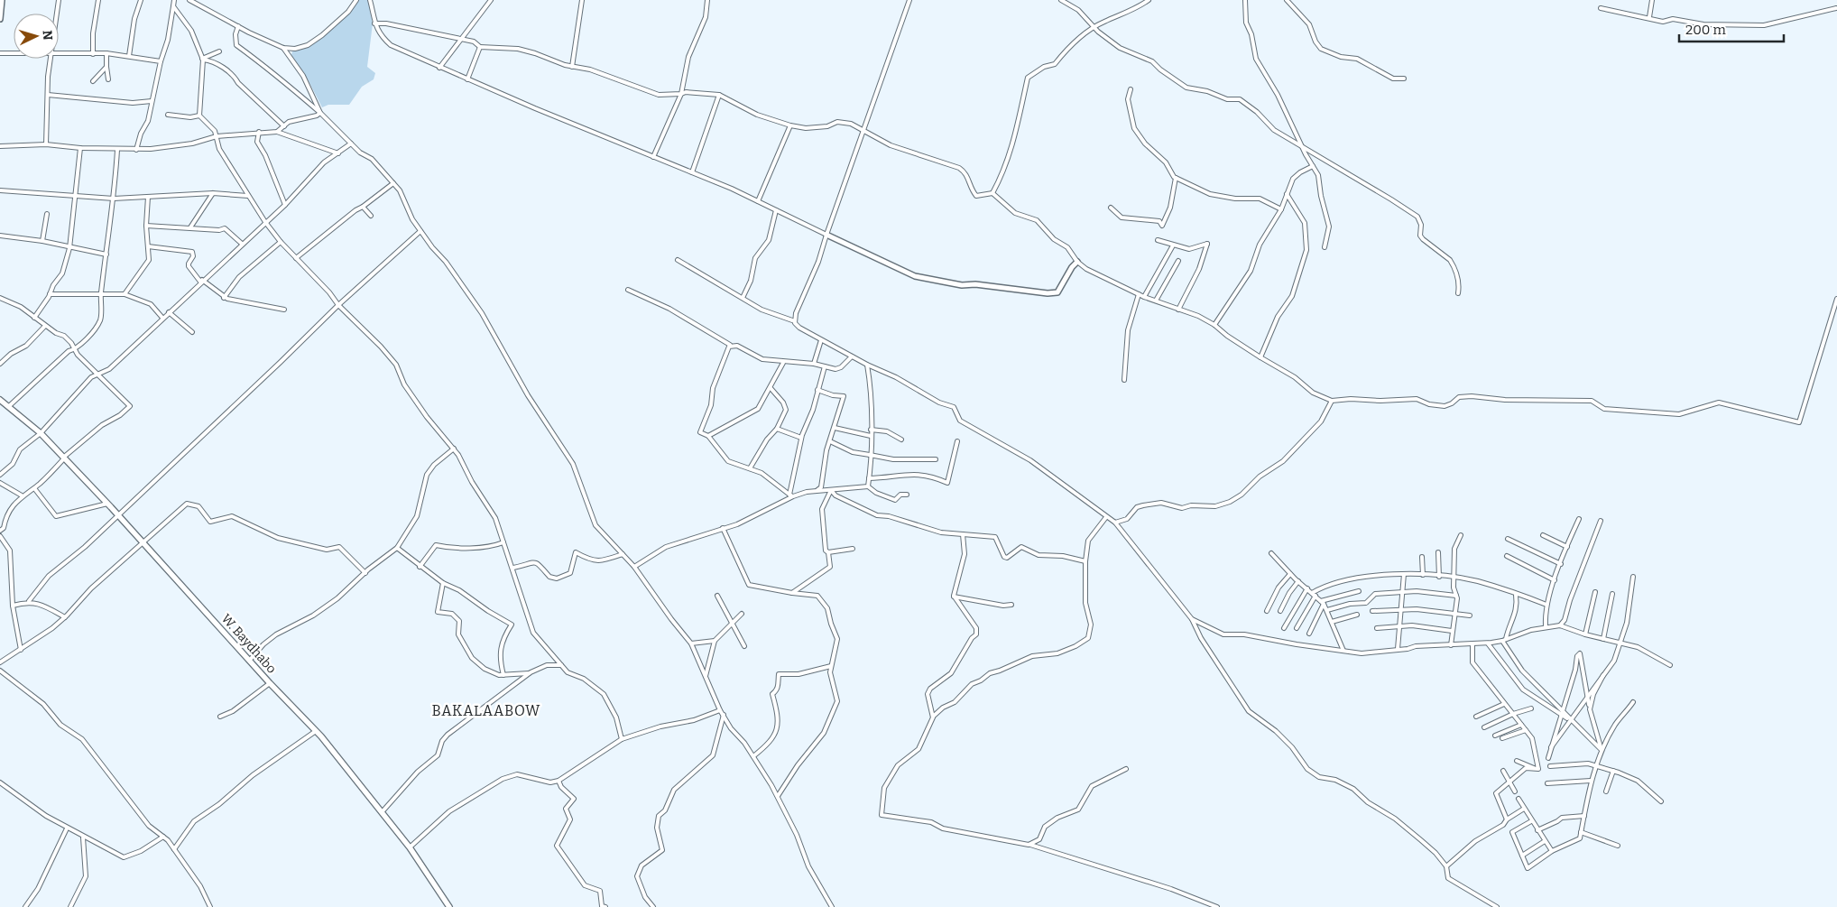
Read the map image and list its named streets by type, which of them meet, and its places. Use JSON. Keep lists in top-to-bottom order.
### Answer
{
  "streets": {
    "main road": ["W. Baydhabo"]
  },
  "districts": ["BAKALAABOW"],
  "scale_bar": "200 m",
  "north": "right"
}
